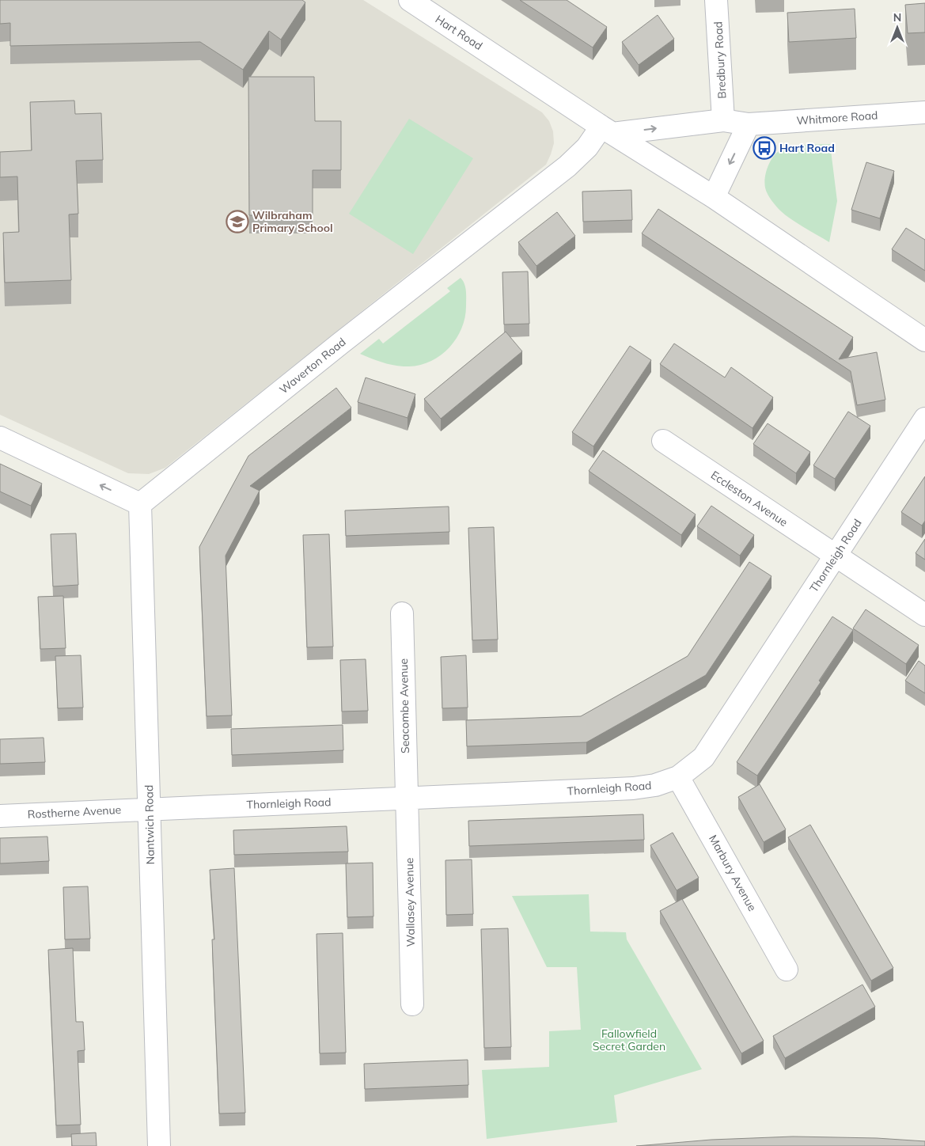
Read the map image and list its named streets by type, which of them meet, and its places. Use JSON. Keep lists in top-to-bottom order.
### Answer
{
  "streets": {
    "street": [
      "Hart Road",
      "Bredbury Road",
      "Whitmore Road",
      "Waverton Road",
      "Eccleston Avenue",
      "Thornleigh Road",
      "Seacombe Avenue",
      "Rostherne Avenue",
      "Nantwich Road",
      "Marbury Avenue",
      "Wallasey Avenue"
    ]
  },
  "crossings": [
    ["Hart Road", "Whitmore Road"],
    ["Hart Road", "Waverton Road"],
    ["Bredbury Road", "Whitmore Road"],
    ["Whitmore Road", "Waverton Road"],
    ["Waverton Road", "Nantwich Road"],
    ["Eccleston Avenue", "Thornleigh Road"],
    ["Thornleigh Road", "Seacombe Avenue"],
    ["Thornleigh Road", "Rostherne Avenue"],
    ["Thornleigh Road", "Nantwich Road"],
    ["Thornleigh Road", "Marbury Avenue"],
    ["Thornleigh Road", "Wallasey Avenue"],
    ["Seacombe Avenue", "Wallasey Avenue"],
    ["Rostherne Avenue", "Nantwich Road"]
  ],
  "one_way": ["Whitmore Road"],
  "parks": ["Fallowfield Secret Garden"],
  "places": {
    "bus stop": ["Hart Road"],
    "school or university": ["Wilbraham Primary School"]
  },
  "north": "top"
}
